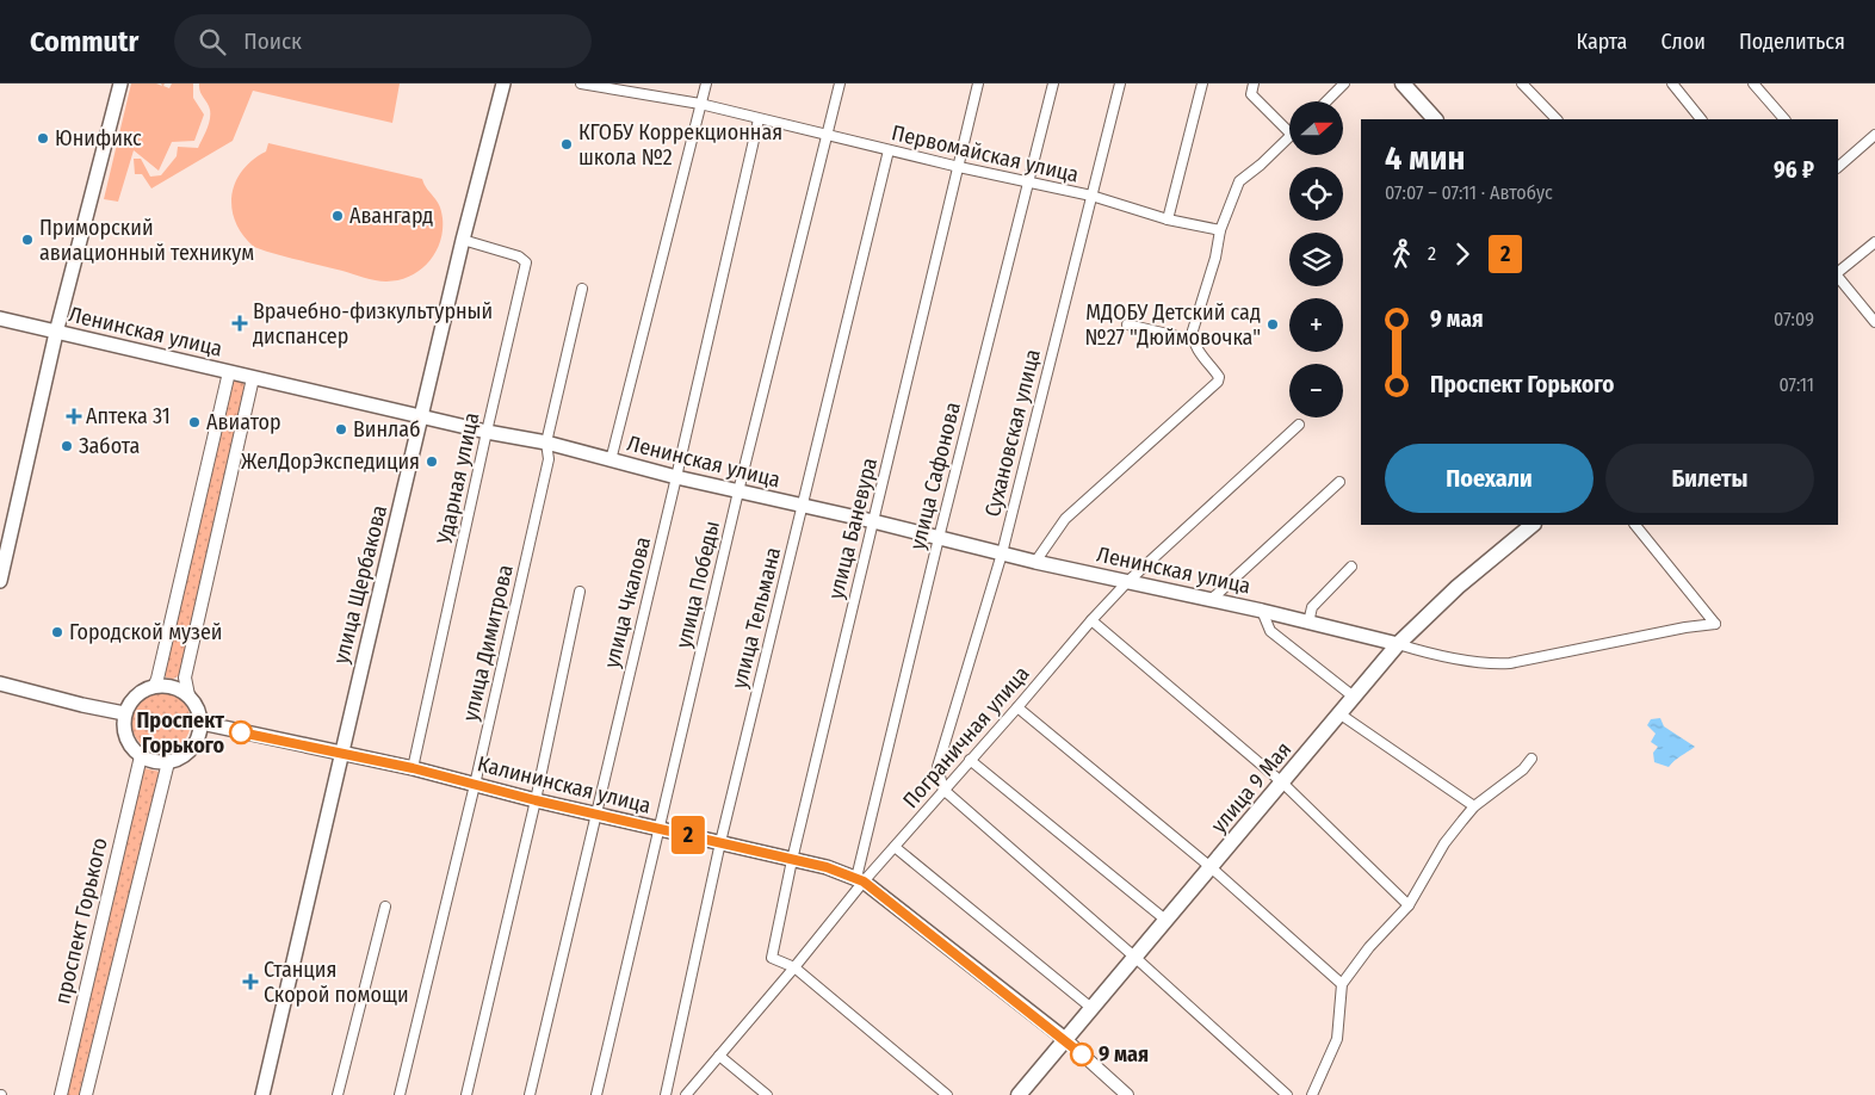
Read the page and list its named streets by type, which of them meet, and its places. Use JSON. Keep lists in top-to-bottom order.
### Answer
{
  "streets": {
    "main road": [
      "Ленинская улица",
      "улица Щербакова",
      "Калининская улица",
      "улица 9 Мая"
    ],
    "street": [
      "Первомайская улица",
      "Сухановская улица",
      "улица Сафонова",
      "Ударная улица",
      "улица Баневура",
      "улица Победы",
      "улица Чкалова",
      "улица Тельмана",
      "улица Димитрова",
      "Пограничная улица",
      "проспект Горького"
    ]
  },
  "crossings": [
    ["Первомайская улица", "Сухановская улица"],
    ["Первомайская улица", "улица Сафонова"],
    ["Первомайская улица", "улица Баневура"],
    ["Первомайская улица", "улица Победы"],
    ["Первомайская улица", "улица Чкалова"],
    ["Первомайская улица", "улица Тельмана"],
    ["Ленинская улица", "Сухановская улица"],
    ["Ленинская улица", "улица Сафонова"],
    ["Ленинская улица", "Ударная улица"],
    ["Ленинская улица", "улица Баневура"],
    ["Ленинская улица", "улица Щербакова"],
    ["Ленинская улица", "улица Победы"],
    ["Ленинская улица", "улица Чкалова"],
    ["Ленинская улица", "улица Тельмана"],
    ["Ленинская улица", "улица Димитрова"],
    ["Ленинская улица", "Пограничная улица"],
    ["Ленинская улица", "улица 9 Мая"],
    ["Сухановская улица", "Пограничная улица"],
    ["улица Сафонова", "Пограничная улица"],
    ["улица Сафонова", "Калининская улица"],
    ["Ударная улица", "улица Щербакова"],
    ["Ударная улица", "Калининская улица"],
    ["улица Баневура", "Пограничная улица"],
    ["улица Баневура", "Калининская улица"],
    ["улица Щербакова", "Калининская улица"],
    ["улица Победы", "Калининская улица"],
    ["улица Чкалова", "Калининская улица"],
    ["улица Тельмана", "Калининская улица"],
    ["улица Димитрова", "Калининская улица"],
    ["Пограничная улица", "Калининская улица"],
    ["Калининская улица", "улица 9 Мая"],
    ["Калининская улица", "проспект Горького"]
  ],
  "places": {
    "other": [
      "Юнификс",
      "КГОБУ Коррекционная школа №2",
      "Авангард",
      "Приморский авиационный техникум",
      "МДОБУ Детский сад №27 \"Дюймовочка\"",
      "Авиатор",
      "Винлаб",
      "Забота",
      "ЖелДорЭкспедиция",
      "Городской музей",
      "Проспект Горького",
      "9 мая"
    ],
    "health": ["Врачебно-физкультурный диспансер", "Аптека 31", "Станция Скорой помощи"]
  },
  "lines": ["bus line 2"],
  "north": "right",
  "page": {
    "header": "Commutr",
    "search": "Поиск",
    "nav": ["Карта", "Слои", "Поделиться"],
    "on_map": "2",
    "map_buttons": ["+", "−"],
    "heading": ["4 мин", "07:07 – 07:11 · Автобус", "96 ₽"],
    "legs": ["2", "2"],
    "list": [
      {
        "name": "9 мая",
        "value": "07:09"
      },
      {
        "name": "Проспект Горького",
        "value": "07:11"
      }
    ],
    "buttons": ["Поехали", "Билеты"]
  }
}
